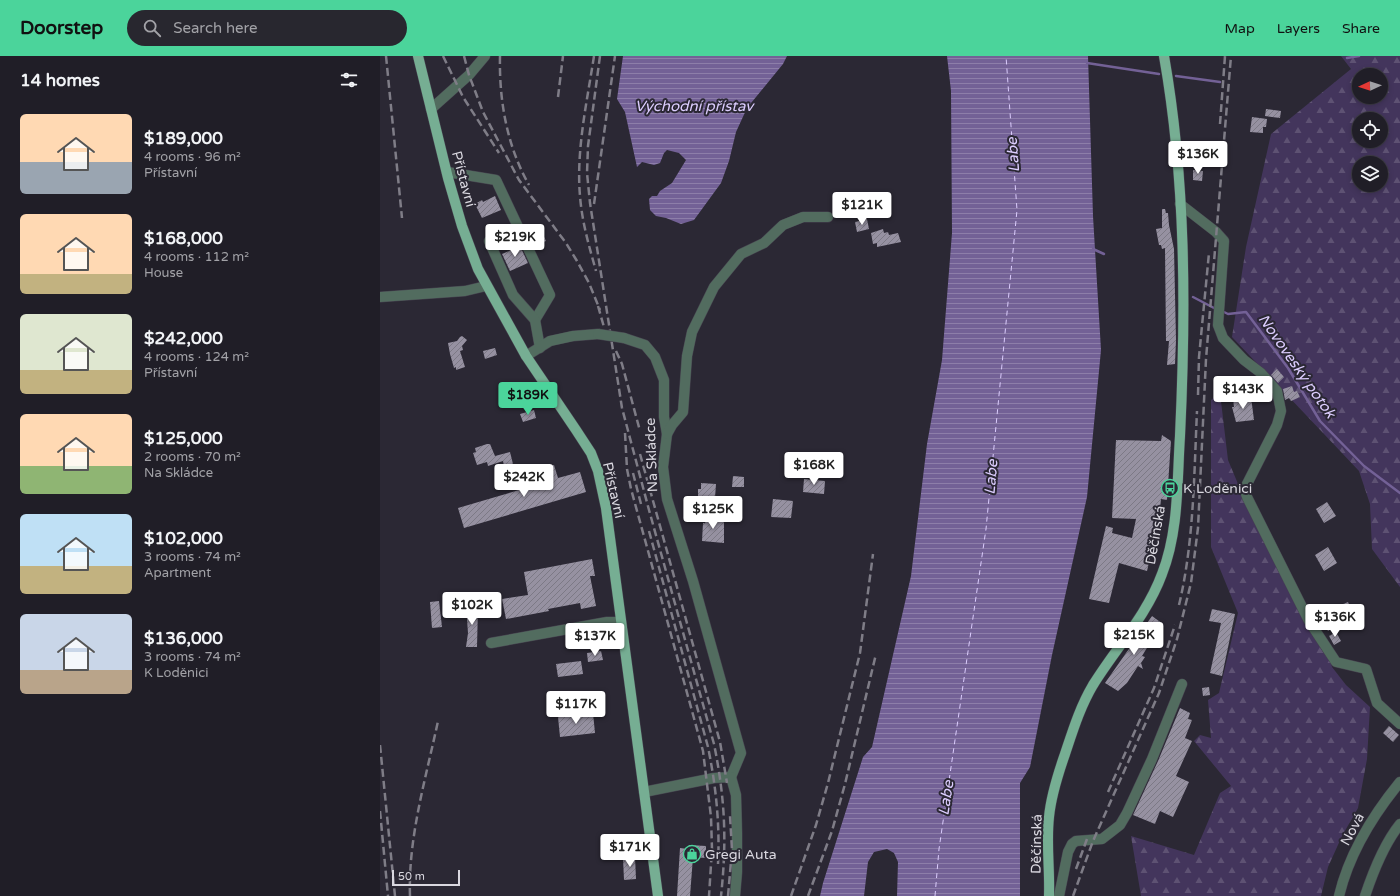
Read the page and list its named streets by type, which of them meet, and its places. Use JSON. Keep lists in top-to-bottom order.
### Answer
{
  "streets": {
    "main road": ["Přístavní", "Děčínská"],
    "street": ["Na Skládce", "Nová"]
  },
  "crossings": [
    ["Přístavní", "Na Skládce"]
  ],
  "water": ["Východní přístav", "Labe", "Novoveský potok"],
  "places": {
    "bus stop": ["K Loděnici"],
    "shop": ["Gregi Auta"]
  },
  "scale_bar": "50 m",
  "north": "left",
  "page": {
    "header": "Doorstep",
    "search": "Search here",
    "nav": ["Map", "Layers", "Share"],
    "heading": "14 homes",
    "list": [
      {
        "name": "$189,000",
        "note": "4 rooms · 96 m² · Přístavní"
      },
      {
        "name": "$168,000",
        "note": "4 rooms · 112 m² · House"
      },
      {
        "name": "$242,000",
        "note": "4 rooms · 124 m² · Přístavní"
      },
      {
        "name": "$125,000",
        "note": "2 rooms · 70 m² · Na Skládce"
      },
      {
        "name": "$102,000",
        "note": "3 rooms · 74 m² · Apartment"
      },
      {
        "name": "$136,000",
        "note": "3 rooms · 74 m² · K Loděnici"
      }
    ],
    "price": [
      "$136K",
      "$121K",
      "$219K",
      "$143K",
      "$189K",
      "$168K",
      "$242K",
      "$125K",
      "$102K",
      "$136K",
      "$215K",
      "$137K",
      "$117K",
      "$171K"
    ],
    "scale": "50 m"
  }
}
